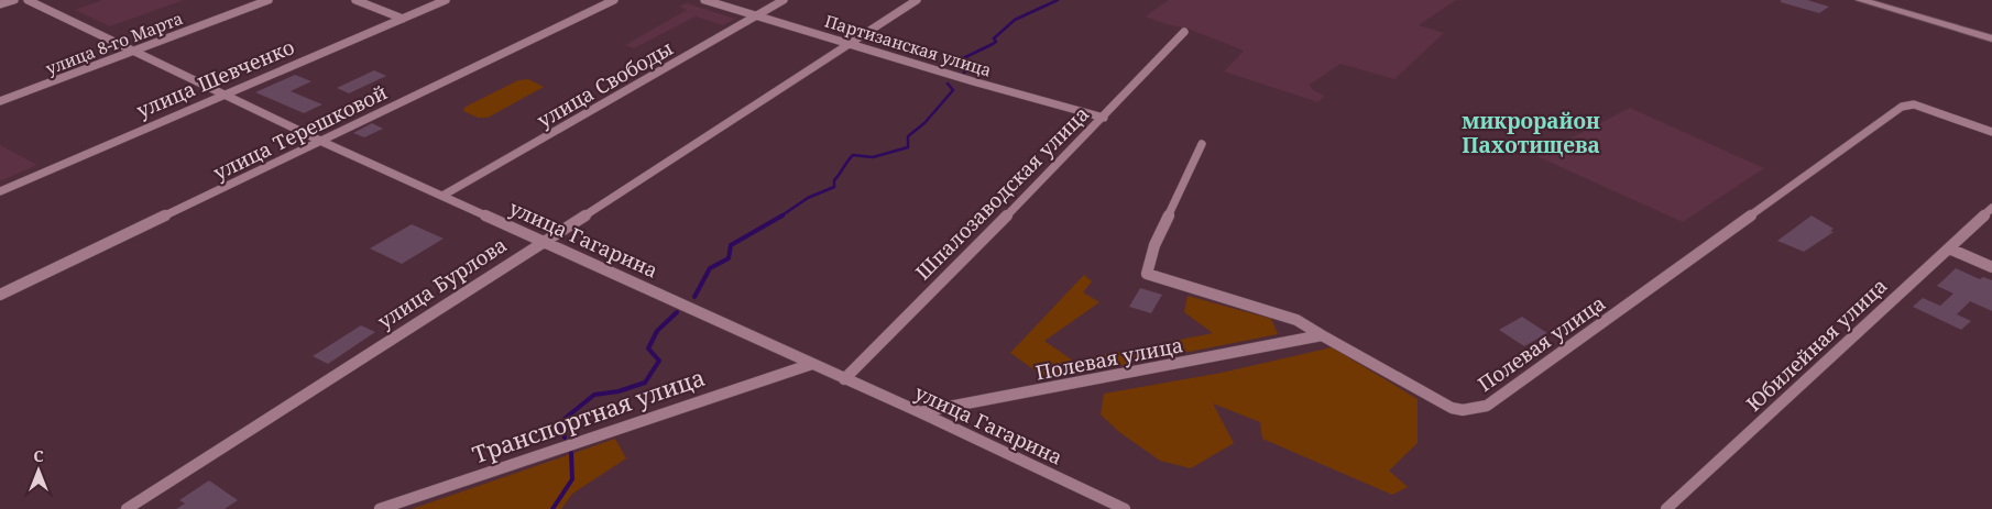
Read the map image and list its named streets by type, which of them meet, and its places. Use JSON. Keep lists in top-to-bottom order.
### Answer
{
  "streets": {
    "street": [
      "улица 8-го Марта",
      "Партизанская улица",
      "улица Шевченко",
      "улица Свободы",
      "улица Терешковой",
      "Шпалозаводская улица",
      "улица Гагарина",
      "улица Бурлова",
      "Полевая улица",
      "Юбилейная улица",
      "Транспортная улица"
    ]
  },
  "crossings": [
    ["улица 8-го Марта", "улица Гагарина"],
    ["Партизанская улица", "улица Свободы"],
    ["Партизанская улица", "Шпалозаводская улица"],
    ["Партизанская улица", "улица Бурлова"],
    ["улица Шевченко", "улица Гагарина"],
    ["улица Свободы", "улица Гагарина"],
    ["улица Терешковой", "улица Гагарина"],
    ["Шпалозаводская улица", "улица Гагарина"],
    ["улица Гагарина", "улица Бурлова"],
    ["улица Гагарина", "Полевая улица"],
    ["улица Гагарина", "Транспортная улица"]
  ],
  "districts": ["микрорайон Пахотищева"],
  "north": "top"
}
